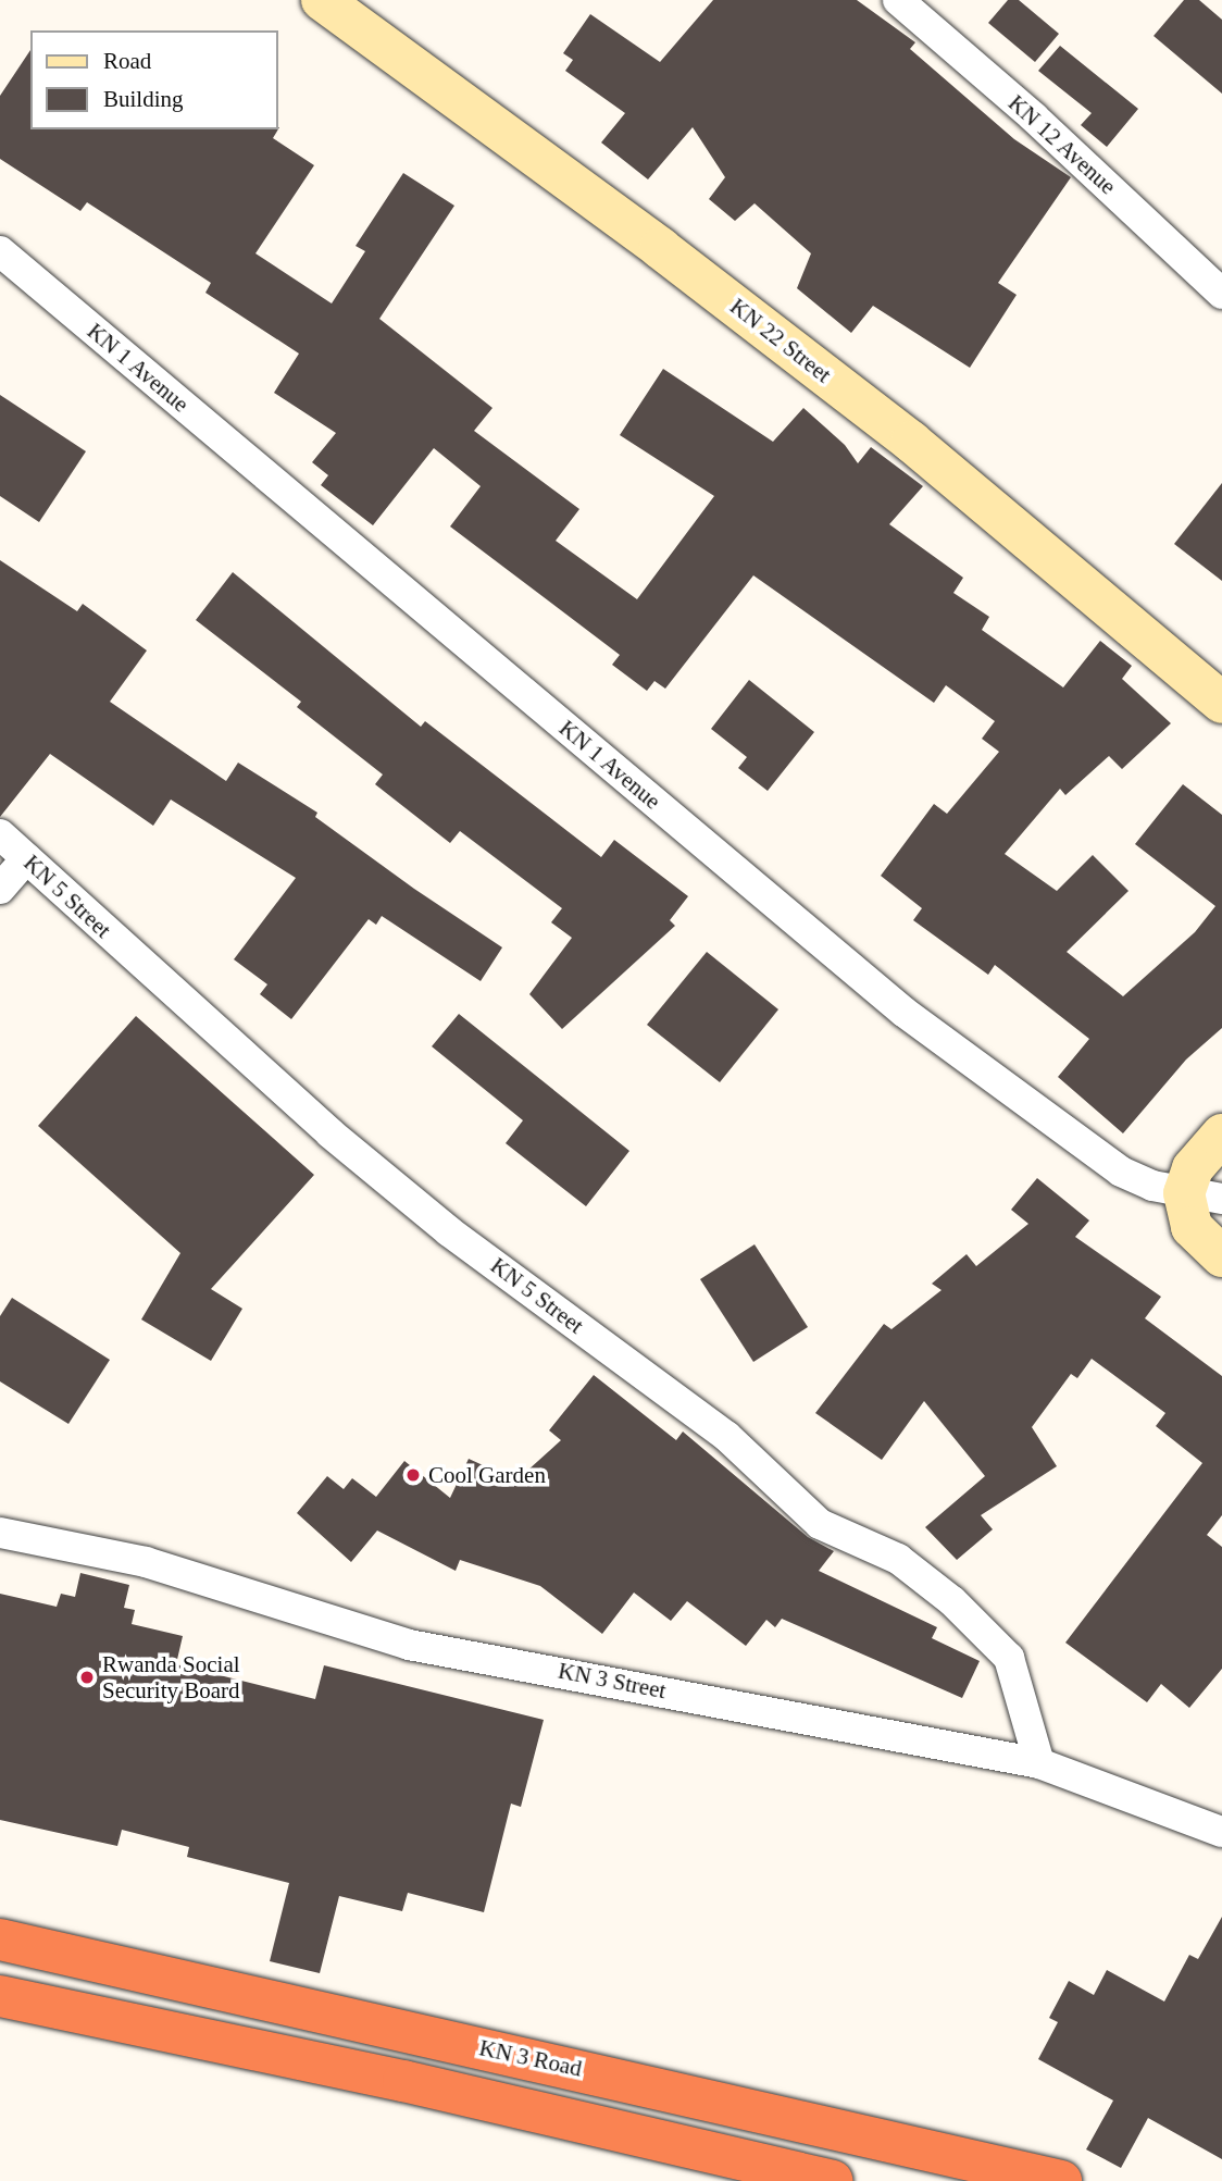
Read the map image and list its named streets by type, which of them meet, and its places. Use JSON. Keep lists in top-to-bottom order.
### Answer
{
  "streets": {
    "highway": ["KN 3 Road"],
    "street": [
      "KN 12 Avenue",
      "KN 22 Street",
      "KN 1 Avenue",
      "KN 5 Street",
      "KN 3 Street"
    ]
  },
  "crossings": [
    ["KN 5 Street", "KN 3 Street"]
  ],
  "places": ["Cool Garden", "Rwanda Social Security Board"],
  "legend": ["Road", "Building"]
}
